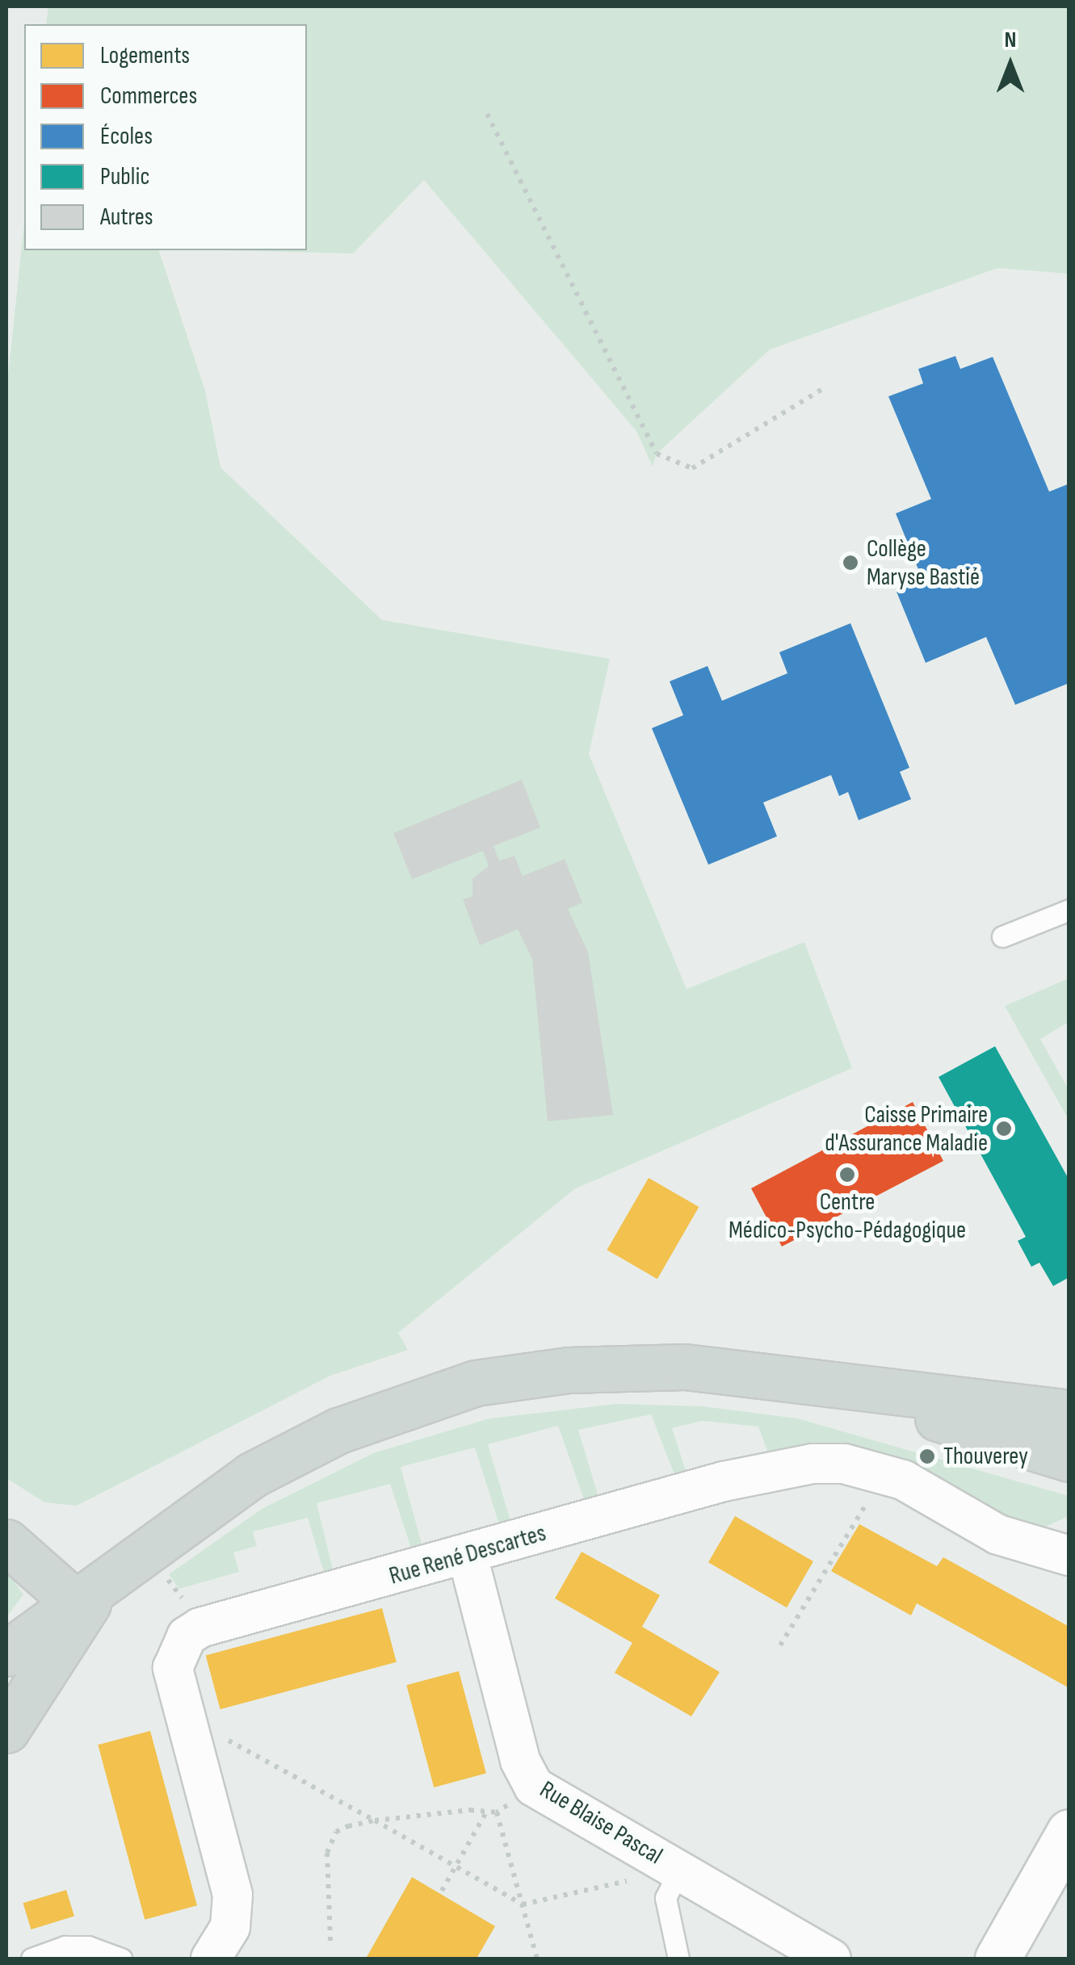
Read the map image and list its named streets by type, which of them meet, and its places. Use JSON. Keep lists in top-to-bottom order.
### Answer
{
  "streets": {
    "street": ["Rue René Descartes", "Rue Blaise Pascal"]
  },
  "crossings": [
    ["Rue René Descartes", "Rue Blaise Pascal"]
  ],
  "places": [
    "Collège Maryse Bastié",
    "Caisse Primaire d'Assurance Maladie",
    "Centre Médico-Psycho-Pédagogique",
    "Thouverey"
  ],
  "legend": [
    "Logements",
    "Commerces",
    "Écoles",
    "Public",
    "Autres"
  ],
  "north": "top"
}
